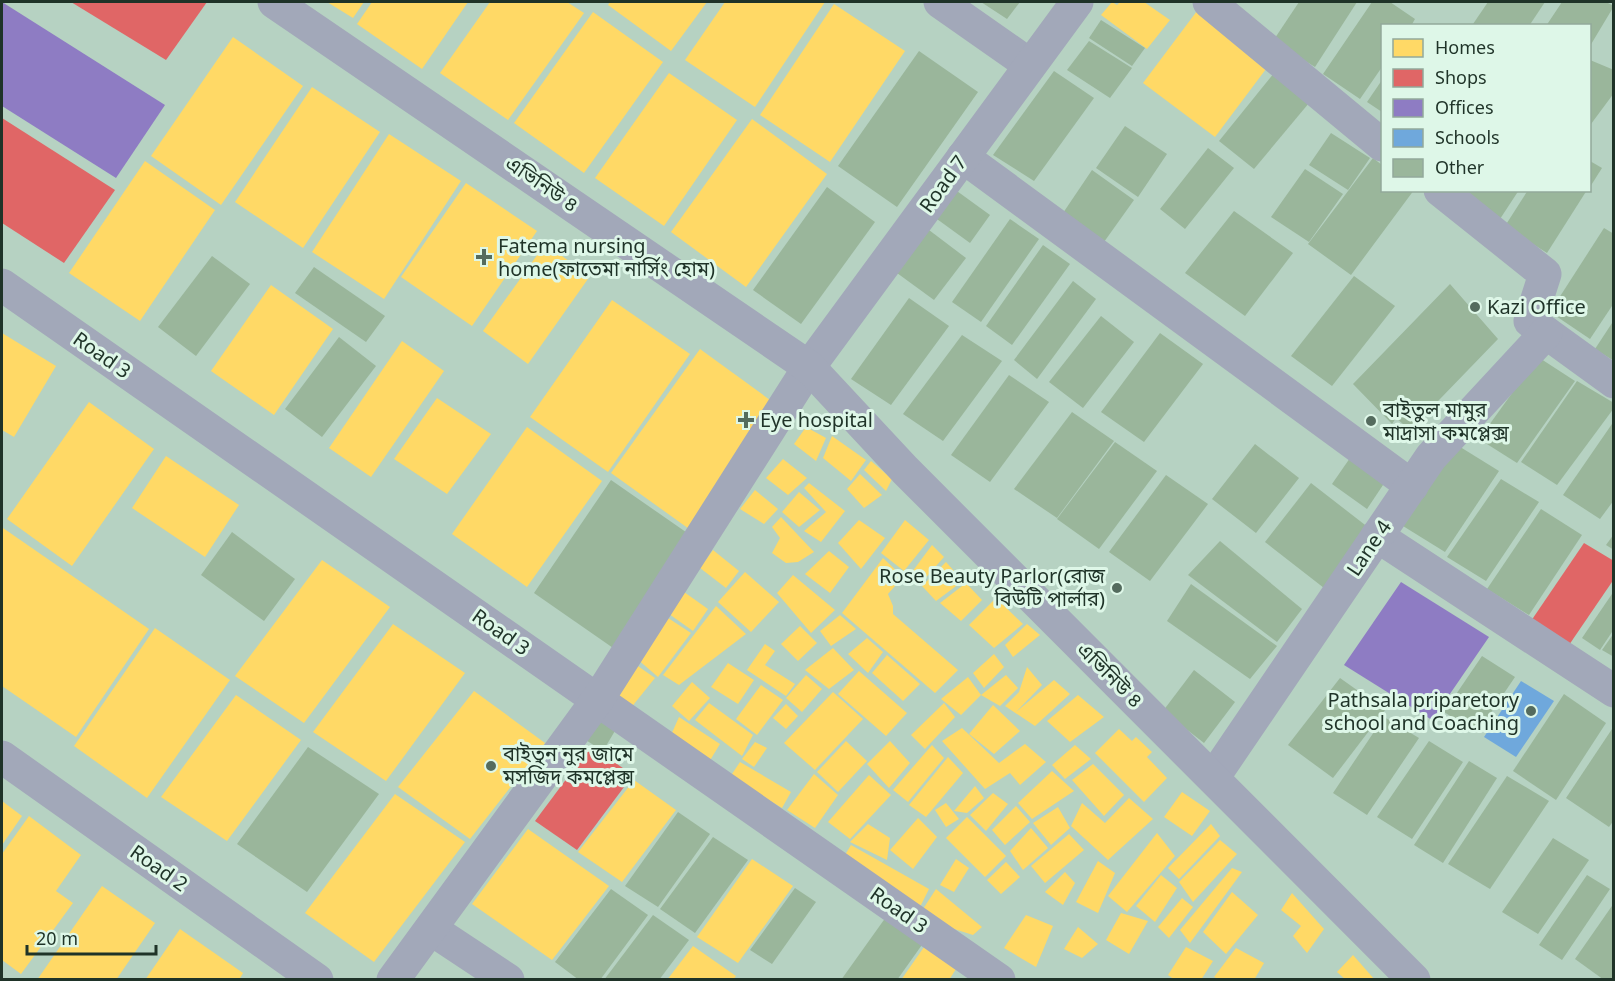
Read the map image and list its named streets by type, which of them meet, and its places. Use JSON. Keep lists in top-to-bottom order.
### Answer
{
  "streets": {
    "street": [
      "এভিনিউ ৪",
      "Road 7",
      "Road 3",
      "Lane 4",
      "Road 2"
    ]
  },
  "crossings": [
    ["এভিনিউ ৪", "Road 7"],
    ["এভিনিউ ৪", "Lane 4"]
  ],
  "places": {
    "health": ["Fatema nursing home(ফাতেমা নার্সিং হোম)", "Eye hospital"],
    "other": [
      "Kazi Office",
      "বাইতুল মামুর মাদ্রাসা কমপ্লেক্স",
      "Rose Beauty Parlor(রোজ বিউটি পার্লার)",
      "Pathsala priparetory school and Coaching",
      "বাইতুন নুর জামে মসজিদ কমপ্লেক্স"
    ]
  },
  "legend": [
    "Homes",
    "Shops",
    "Offices",
    "Schools",
    "Other"
  ],
  "scale_bar": "20 m"
}
